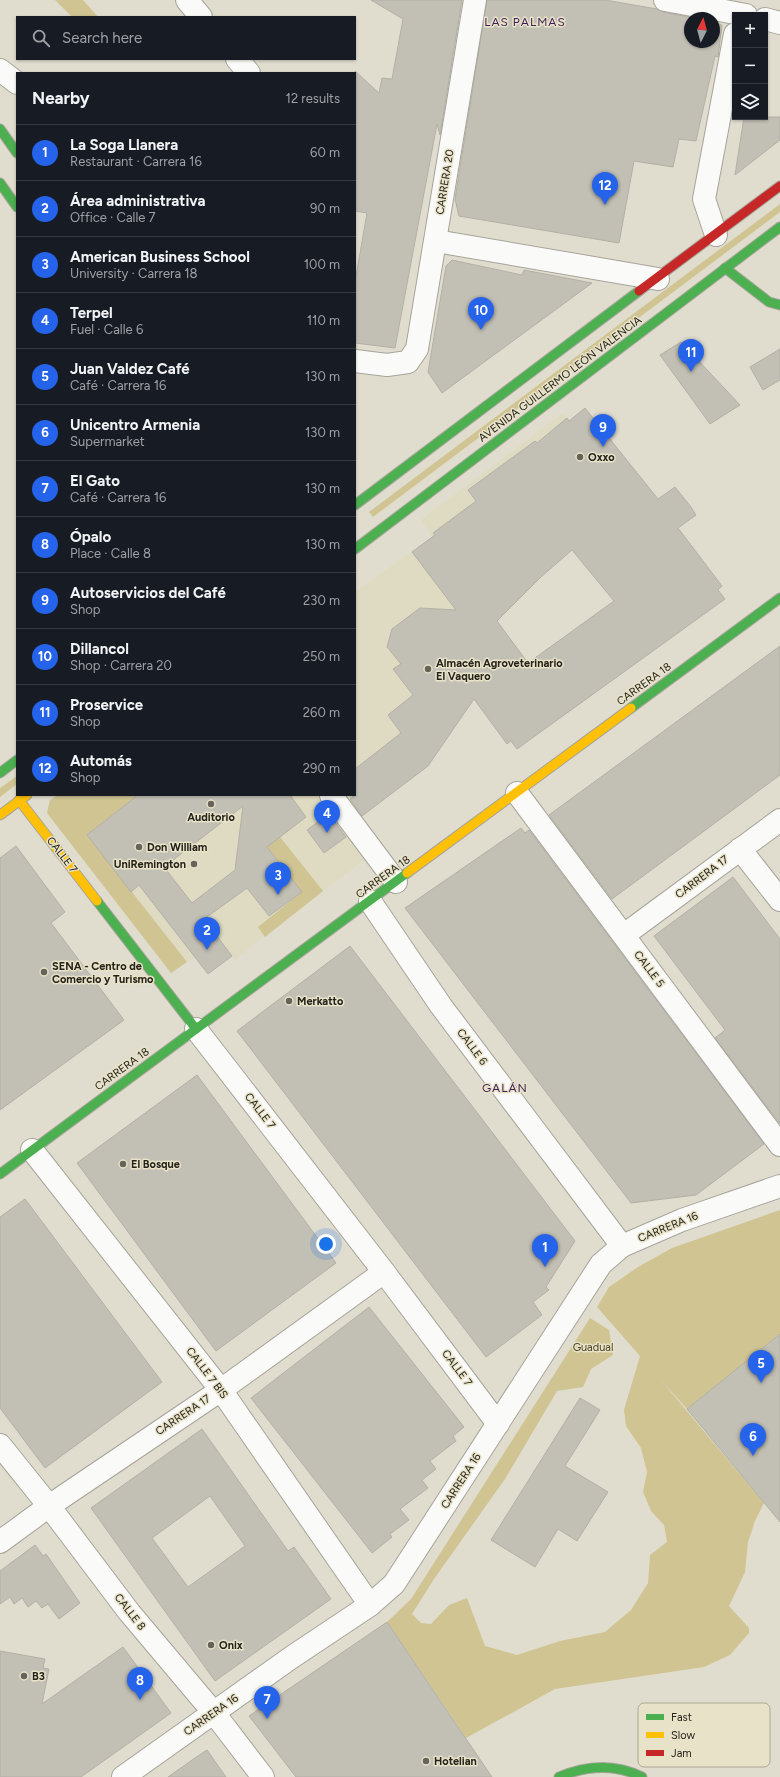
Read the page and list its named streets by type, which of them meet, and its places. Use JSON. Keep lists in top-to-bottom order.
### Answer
{
  "streets": {
    "main road": ["AVENIDA GUILLERMO LEÓN VALENCIA", "CARRERA 18", "CALLE 7"],
    "street": [
      "CARRERA 20",
      "CARRERA 17",
      "CALLE 5",
      "CALLE 6",
      "CARRERA 16",
      "CALLE 7 BIS",
      "CALLE 8"
    ]
  },
  "crossings": [
    ["CARRERA 18", "CALLE 7"],
    ["CARRERA 18", "CALLE 5"],
    ["CARRERA 18", "CALLE 6"],
    ["CARRERA 18", "CALLE 7 BIS"],
    ["CALLE 7", "CARRERA 17"],
    ["CALLE 7", "CARRERA 16"],
    ["CARRERA 17", "CALLE 5"],
    ["CARRERA 17", "CALLE 7 BIS"],
    ["CARRERA 17", "CALLE 8"],
    ["CALLE 6", "CARRERA 16"],
    ["CARRERA 16", "CALLE 7 BIS"],
    ["CARRERA 16", "CALLE 8"]
  ],
  "districts": ["LAS PALMAS", "GALÁN"],
  "parks": ["Guadual"],
  "places": [
    "Oxxo",
    "Almacén Agroveterinario El Vaquero",
    "Auditorio",
    "Don William",
    "UniRemington",
    "SENA - Centro de Comercio y Turismo",
    "Merkatto",
    "El Bosque",
    "Onix",
    "B3",
    "Hotelian"
  ],
  "legend": ["Fast", "Slow", "Jam"],
  "north": "top",
  "page": {
    "map_buttons": ["+", "−"],
    "search": "Search here",
    "heading": ["Nearby", "12 results"],
    "list": [
      {
        "mark": "1",
        "name": "La Soga Llanera",
        "note": "Restaurant · Carrera 16",
        "value": "60 m"
      },
      {
        "mark": "2",
        "name": "Área administrativa",
        "note": "Office · Calle 7",
        "value": "90 m"
      },
      {
        "mark": "3",
        "name": "American Business School",
        "note": "University · Carrera 18",
        "value": "100 m"
      },
      {
        "mark": "4",
        "name": "Terpel",
        "note": "Fuel · Calle 6",
        "value": "110 m"
      },
      {
        "mark": "5",
        "name": "Juan Valdez Café",
        "note": "Café · Carrera 16",
        "value": "130 m"
      },
      {
        "mark": "6",
        "name": "Unicentro Armenia",
        "note": "Supermarket",
        "value": "130 m"
      },
      {
        "mark": "7",
        "name": "El Gato",
        "note": "Café · Carrera 16",
        "value": "130 m"
      },
      {
        "mark": "8",
        "name": "Ópalo",
        "note": "Place · Calle 8",
        "value": "130 m"
      },
      {
        "mark": "9",
        "name": "Autoservicios del Café",
        "note": "Shop",
        "value": "230 m"
      },
      {
        "mark": "10",
        "name": "Dillancol",
        "note": "Shop · Carrera 20",
        "value": "250 m"
      },
      {
        "mark": "11",
        "name": "Proservice",
        "note": "Shop",
        "value": "260 m"
      },
      {
        "mark": "12",
        "name": "Automás",
        "note": "Shop",
        "value": "290 m"
      }
    ],
    "pins": [
      "12",
      "10",
      "11",
      "9",
      "4",
      "3",
      "2",
      "1",
      "5",
      "6",
      "8",
      "7"
    ]
  }
}
